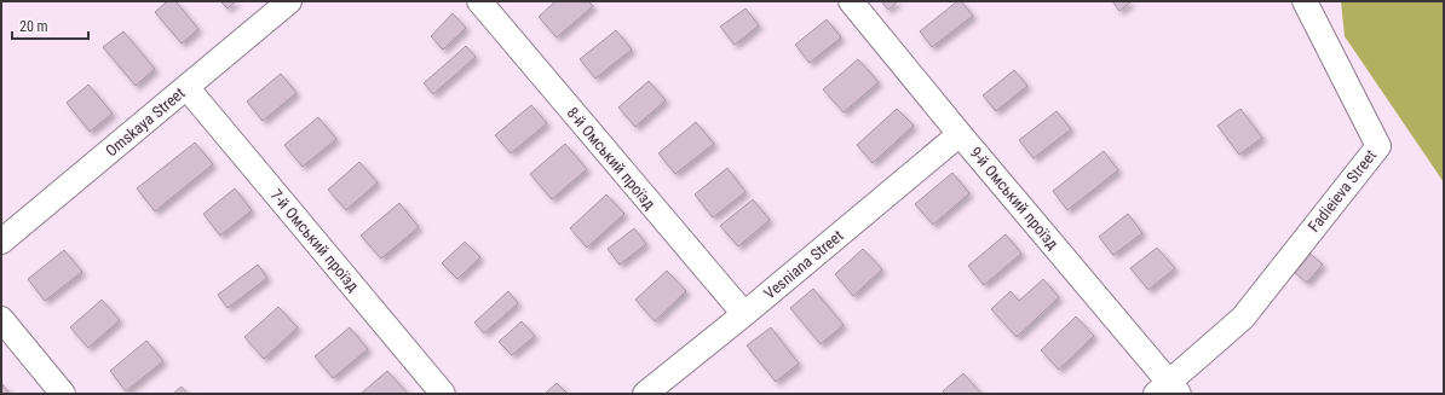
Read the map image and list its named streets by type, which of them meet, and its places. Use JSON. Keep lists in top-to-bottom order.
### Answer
{
  "streets": {
    "street": [
      "Omskaya Street",
      "8-й Омський проїзд",
      "Fadieieva Street",
      "9-й Омський проїзд",
      "7-й Омський проїзд",
      "Vesniana Street"
    ]
  },
  "crossings": [
    ["Omskaya Street", "7-й Омський проїзд"],
    ["8-й Омський проїзд", "Vesniana Street"],
    ["Fadieieva Street", "9-й Омський проїзд"],
    ["9-й Омський проїзд", "Vesniana Street"]
  ],
  "scale_bar": "20 m"
}
